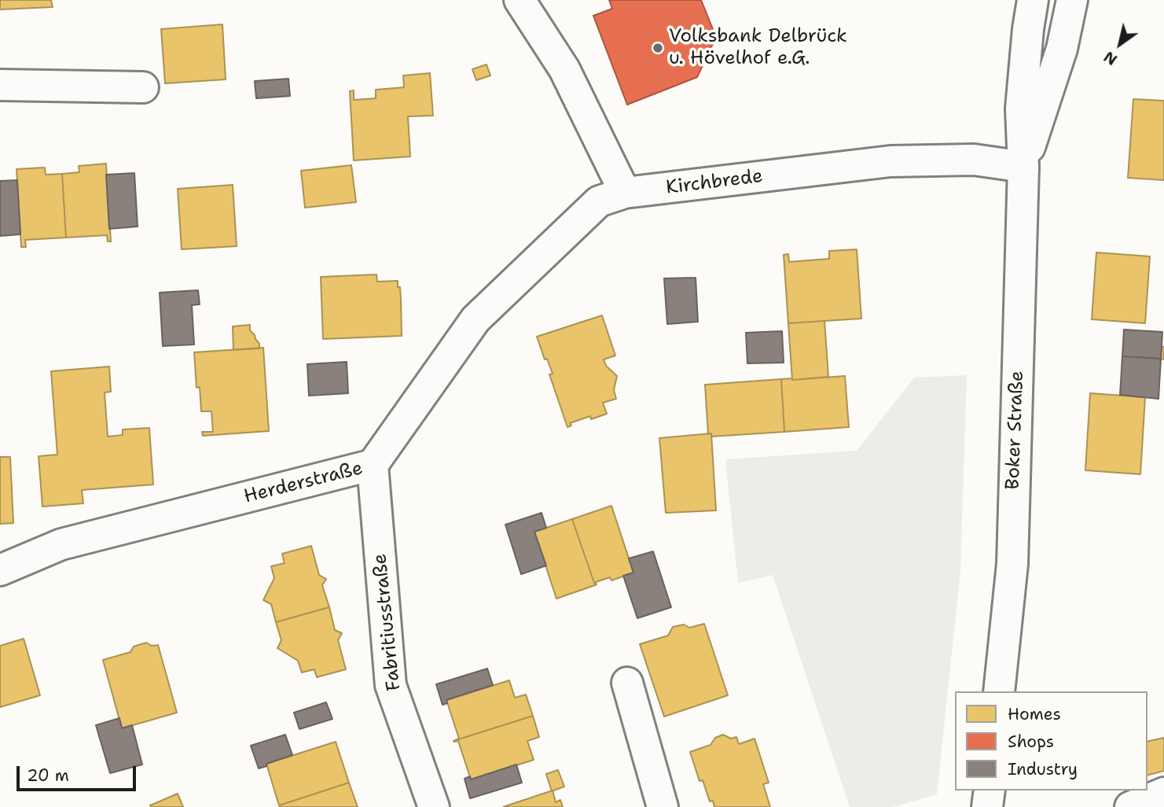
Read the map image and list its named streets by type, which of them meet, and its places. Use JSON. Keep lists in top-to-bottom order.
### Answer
{
  "streets": {
    "street": [
      "Kirchbrede",
      "Boker Straße",
      "Herderstraße",
      "Fabritiusstraße"
    ]
  },
  "crossings": [
    ["Kirchbrede", "Boker Straße"],
    ["Kirchbrede", "Herderstraße"],
    ["Herderstraße", "Fabritiusstraße"]
  ],
  "places": ["Volksbank Delbrück u. Hövelhof e.G."],
  "legend": ["Homes", "Shops", "Industry"],
  "scale_bar": "20 m",
  "north": "bottom left"
}
